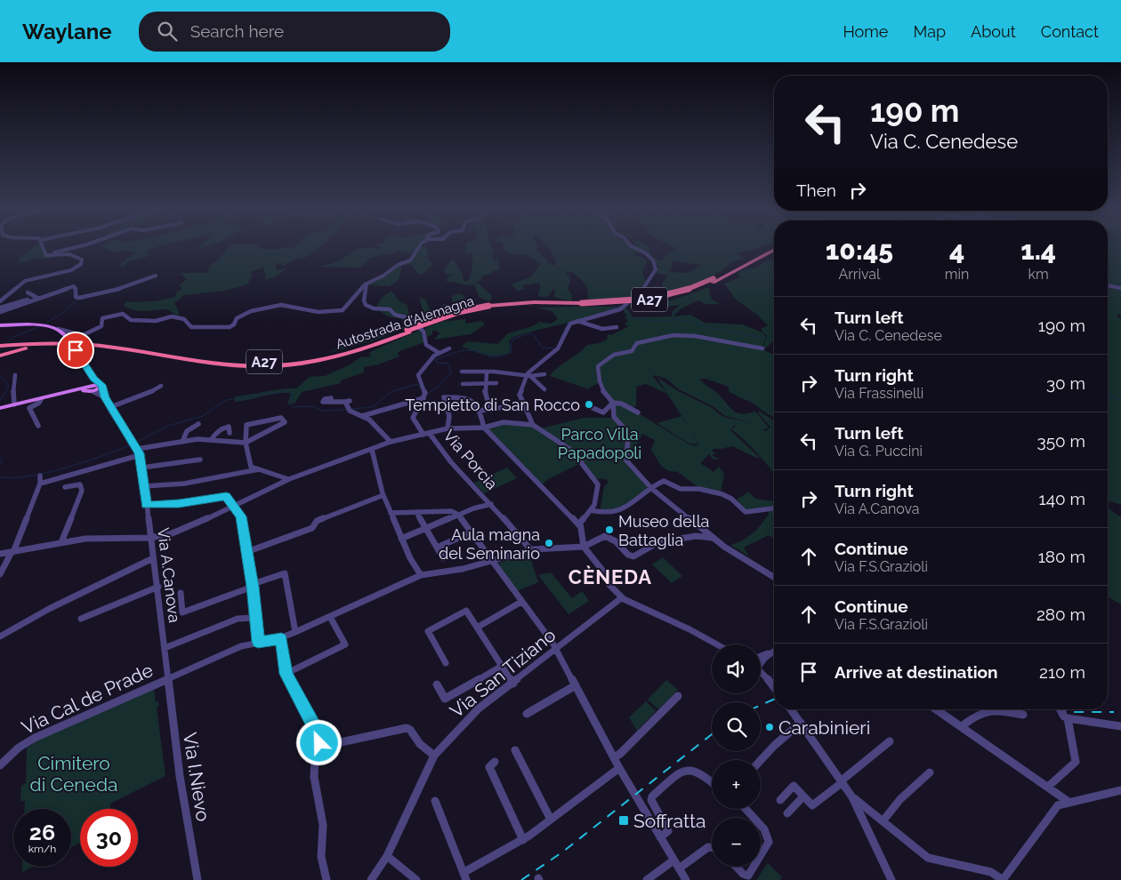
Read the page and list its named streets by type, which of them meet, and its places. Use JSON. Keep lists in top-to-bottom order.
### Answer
{
  "streets": {
    "highway": ["A27", "Autostrada d'Alemagna"],
    "street": [
      "Via Porcia",
      "Via A.Canova",
      "Via San Tiziano",
      "Via Cal de Prade",
      "Via I.Nievo"
    ]
  },
  "crossings": [
    ["A27", "Autostrada d'Alemagna"],
    ["Via Porcia", "Via Cal de Prade"],
    ["Via A.Canova", "Via Cal de Prade"],
    ["Via A.Canova", "Via I.Nievo"],
    ["Via Cal de Prade", "Via I.Nievo"]
  ],
  "districts": ["CÈNEDA"],
  "parks": ["Parco Villa Papadopoli", "Cimitero di Ceneda"],
  "places": {
    "other": [
      "Tempietto di San Rocco",
      "Museo della Battaglia",
      "Aula magna del Seminario",
      "Carabinieri"
    ],
    "transit": ["Soffratta"]
  },
  "page": {
    "header": "Waylane",
    "search": "Search here",
    "nav": [
      "Home",
      "Map",
      "About",
      "Contact"
    ],
    "turn": ["190 m", "Via C. Cenedese"],
    "then": "Then",
    "eta": [
      "10:45",
      "Arrival",
      "4",
      "min",
      "1.4",
      "km"
    ],
    "list": [
      {
        "name": "Turn left",
        "note": "Via C. Cenedese",
        "value": "190 m"
      },
      {
        "name": "Turn right",
        "note": "Via Frassinelli",
        "value": "30 m"
      },
      {
        "name": "Turn left",
        "note": "Via G. Puccini",
        "value": "350 m"
      },
      {
        "name": "Turn right",
        "note": "Via A.Canova",
        "value": "140 m"
      },
      {
        "name": "Continue",
        "note": "Via F.S.Grazioli",
        "value": "180 m"
      },
      {
        "name": "Continue",
        "note": "Via F.S.Grazioli",
        "value": "280 m"
      },
      {
        "name": "Arrive at destination",
        "value": "210 m"
      }
    ],
    "map_buttons": ["+", "−"],
    "speed": "26 km/h",
    "limit": "30"
  }
}
